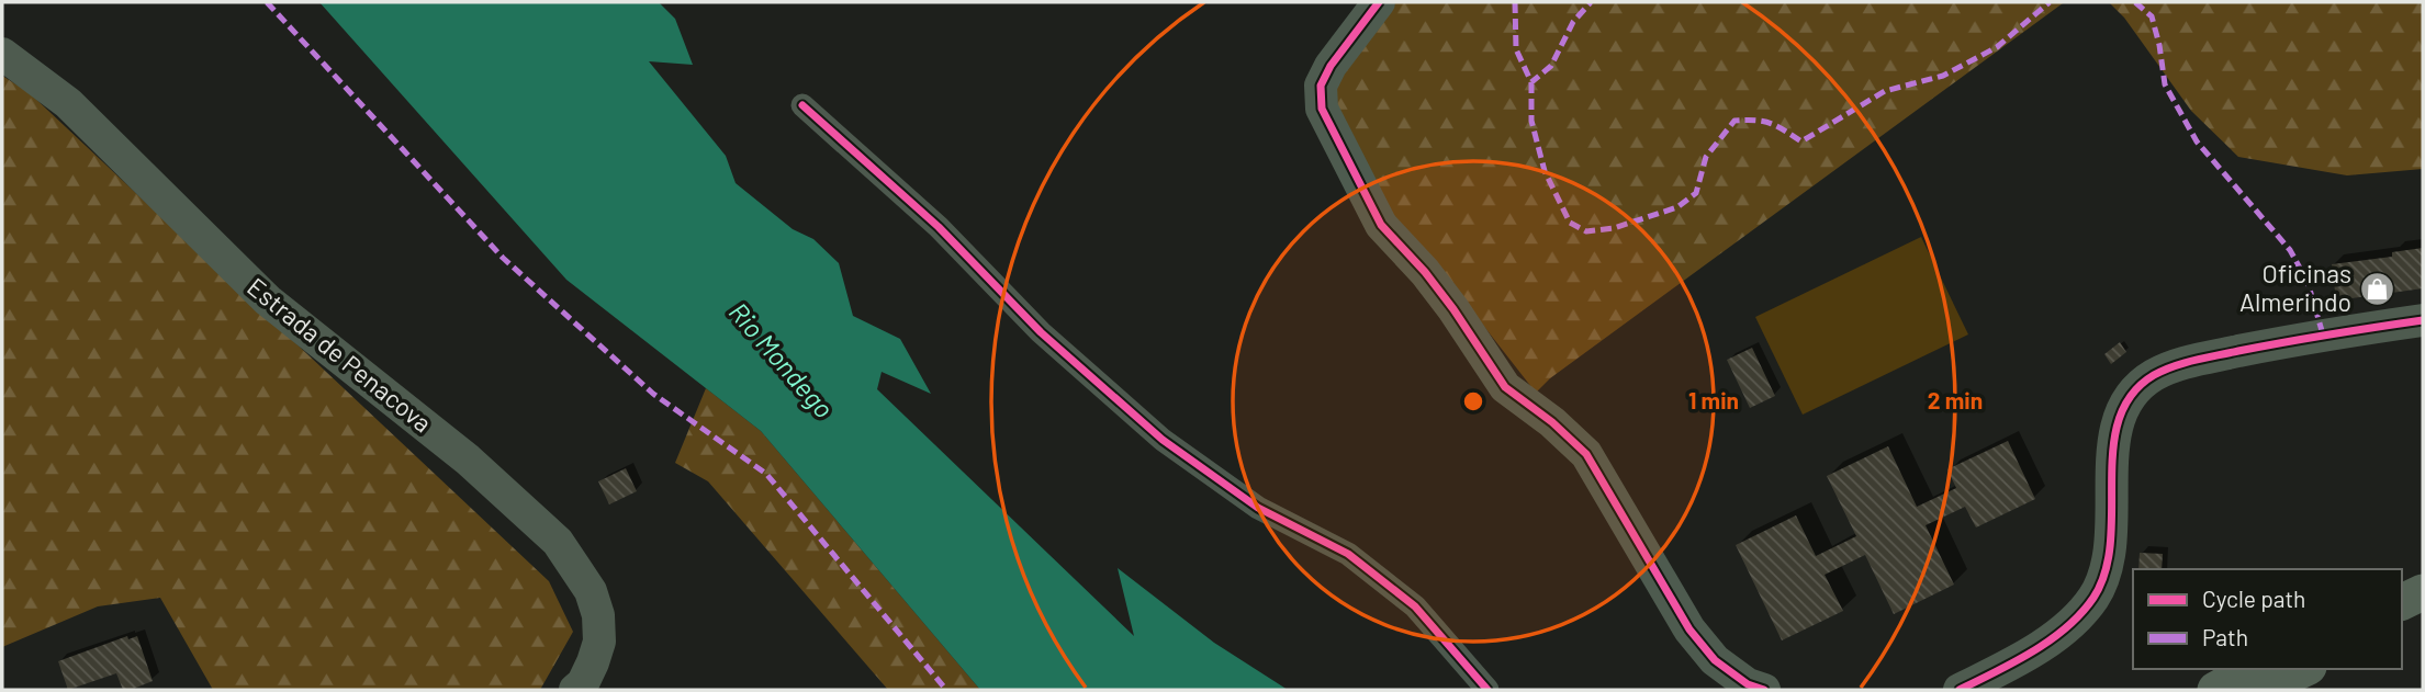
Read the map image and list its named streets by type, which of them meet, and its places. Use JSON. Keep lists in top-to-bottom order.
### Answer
{
  "streets": {
    "street": ["Estrada de Penacova"]
  },
  "water": ["Rio Mondego"],
  "places": {
    "shop": ["Oficinas Almerindo"]
  },
  "legend": ["Cycle path", "Path"],
  "rings": ["1 min", "2 min"]
}
